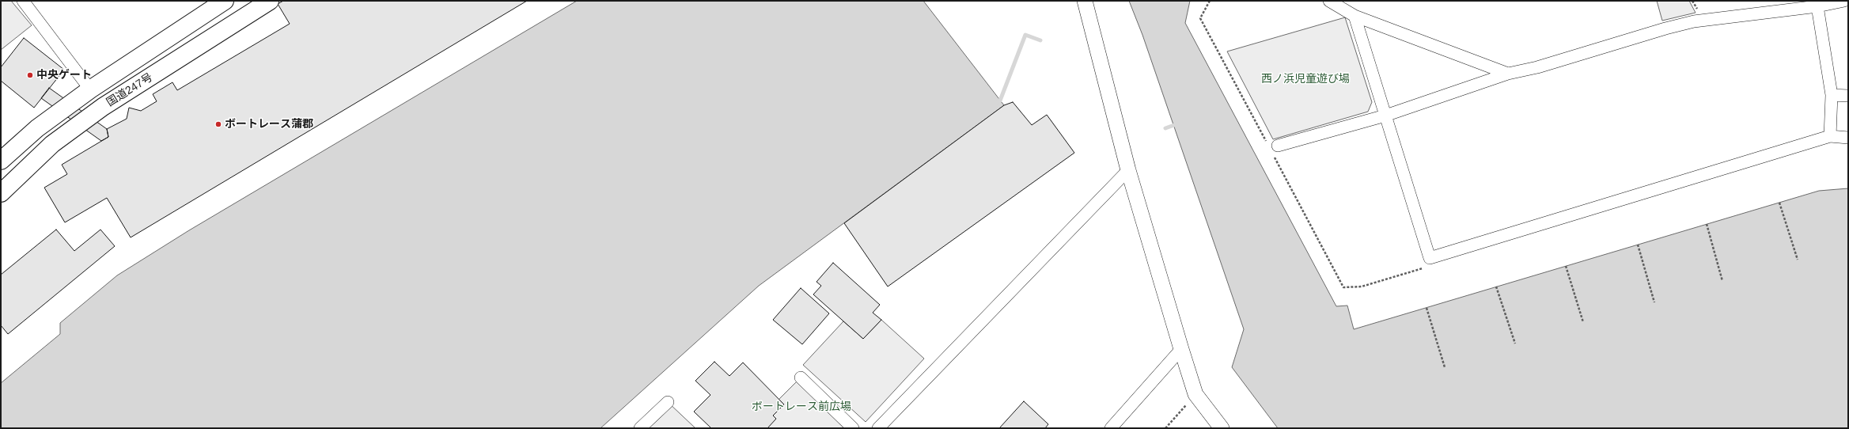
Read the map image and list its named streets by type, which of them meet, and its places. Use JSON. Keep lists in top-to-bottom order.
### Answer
{
  "streets": {
    "highway": ["国道247号"]
  },
  "parks": ["西ノ浜児童遊び場", "ボートレース前広場"],
  "places": ["中央ゲート", "ボートレース蒲郡"]
}
